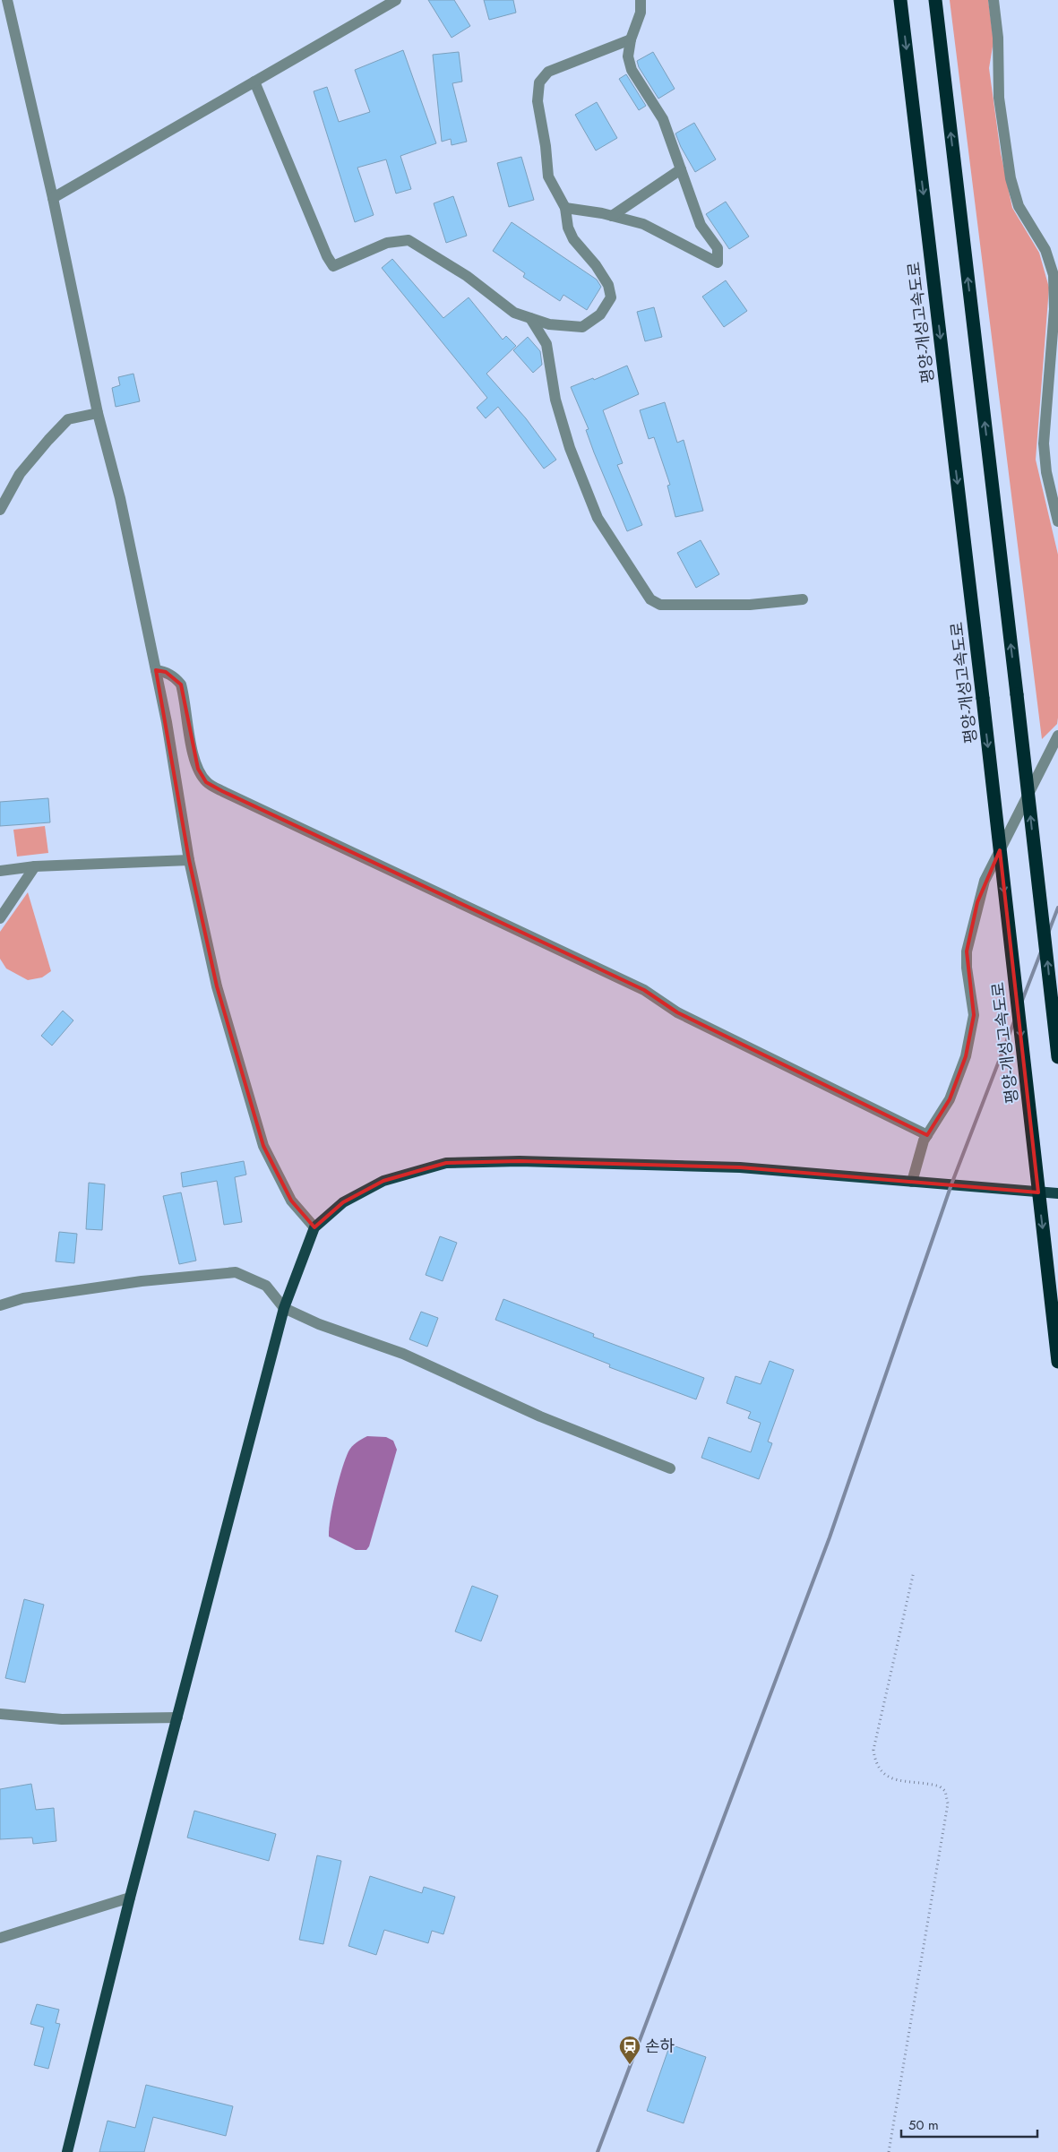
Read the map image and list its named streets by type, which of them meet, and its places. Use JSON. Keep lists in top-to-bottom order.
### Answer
{
  "streets": {
    "highway": ["평양-개성고속도로"]
  },
  "places": {
    "station": ["손하"]
  },
  "scale_bar": "50 m"
}
